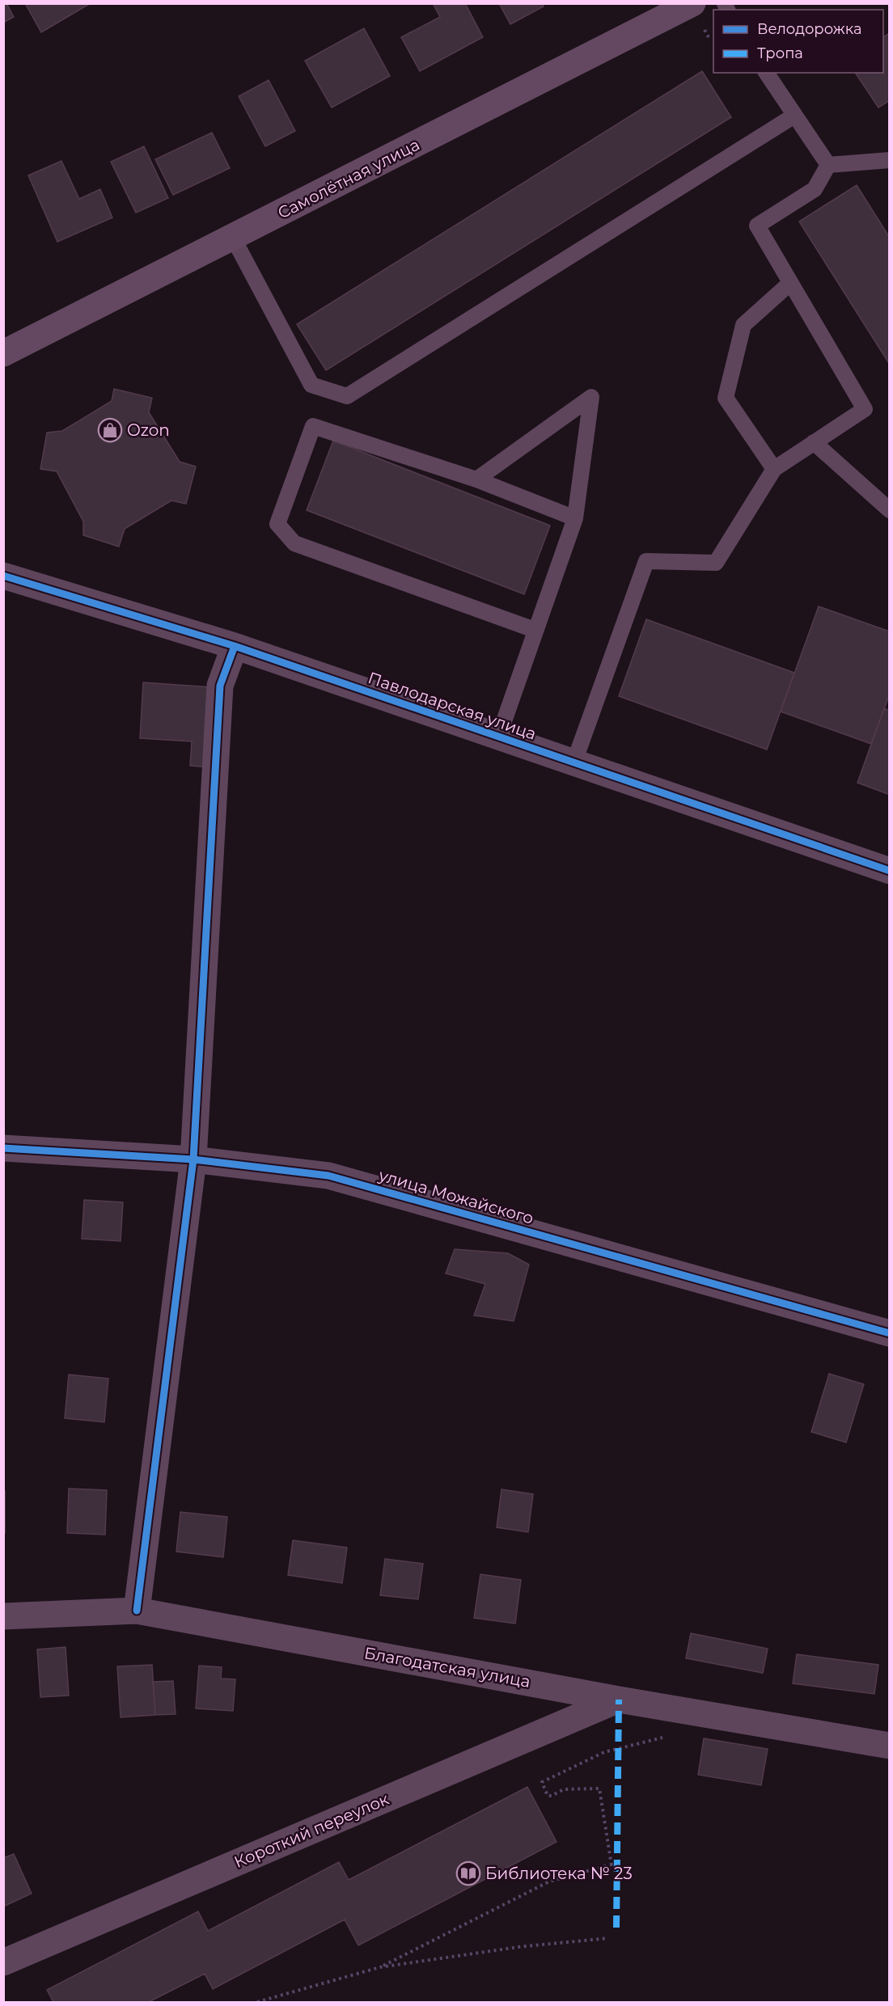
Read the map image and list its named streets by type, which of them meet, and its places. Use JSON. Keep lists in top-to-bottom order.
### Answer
{
  "streets": {
    "main road": ["Самолётная улица"],
    "street": [
      "Павлодарская улица",
      "улица Можайского",
      "Благодатская улица",
      "Короткий переулок"
    ]
  },
  "crossings": [
    ["Благодатская улица", "Короткий переулок"]
  ],
  "places": {
    "shop": ["Ozon"],
    "library": ["Библиотека № 23"]
  },
  "legend": ["Велодорожка", "Тропа"]
}
